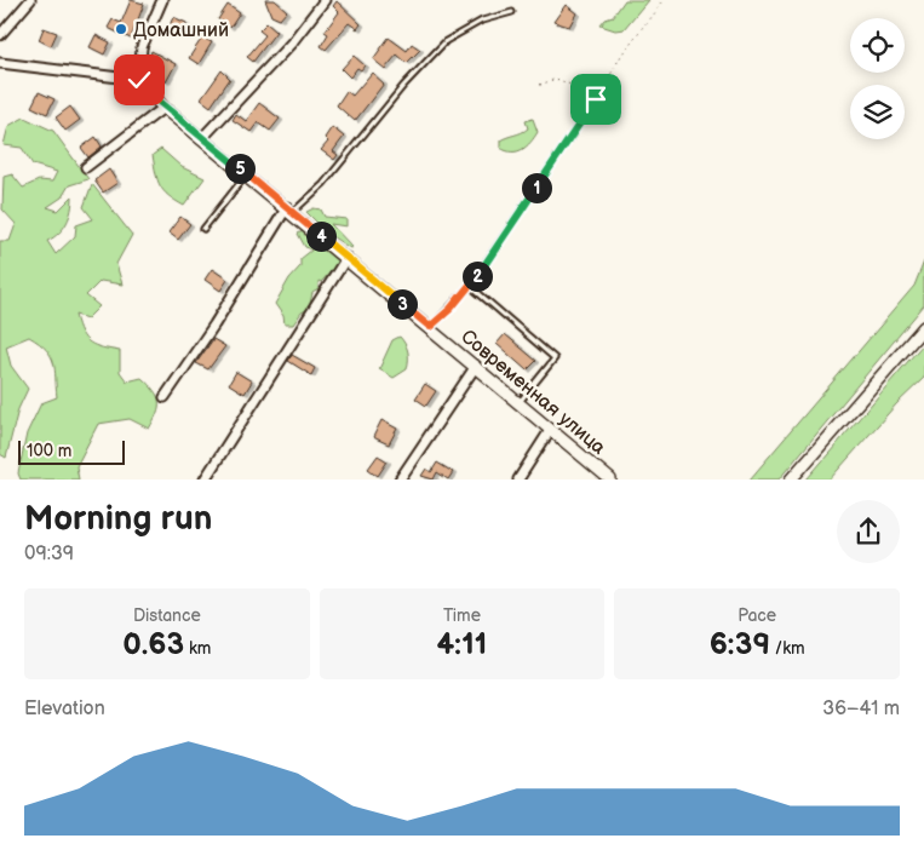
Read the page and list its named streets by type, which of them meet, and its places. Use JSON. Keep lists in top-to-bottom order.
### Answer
{
  "streets": {
    "street": ["Современная улица"]
  },
  "places": ["Домашний"],
  "scale_bar": "100 m",
  "page": {
    "pins": [
      "5",
      "1",
      "4",
      "2",
      "3"
    ],
    "scale": "100 m",
    "heading": ["Morning run", "09:39"],
    "stats": [
      ["Distance", "0.63 km"],
      ["Time", "4:11"],
      ["Pace", "6:39 /km"]
    ],
    "chart": ["Elevation", "36–41 m"]
  }
}
